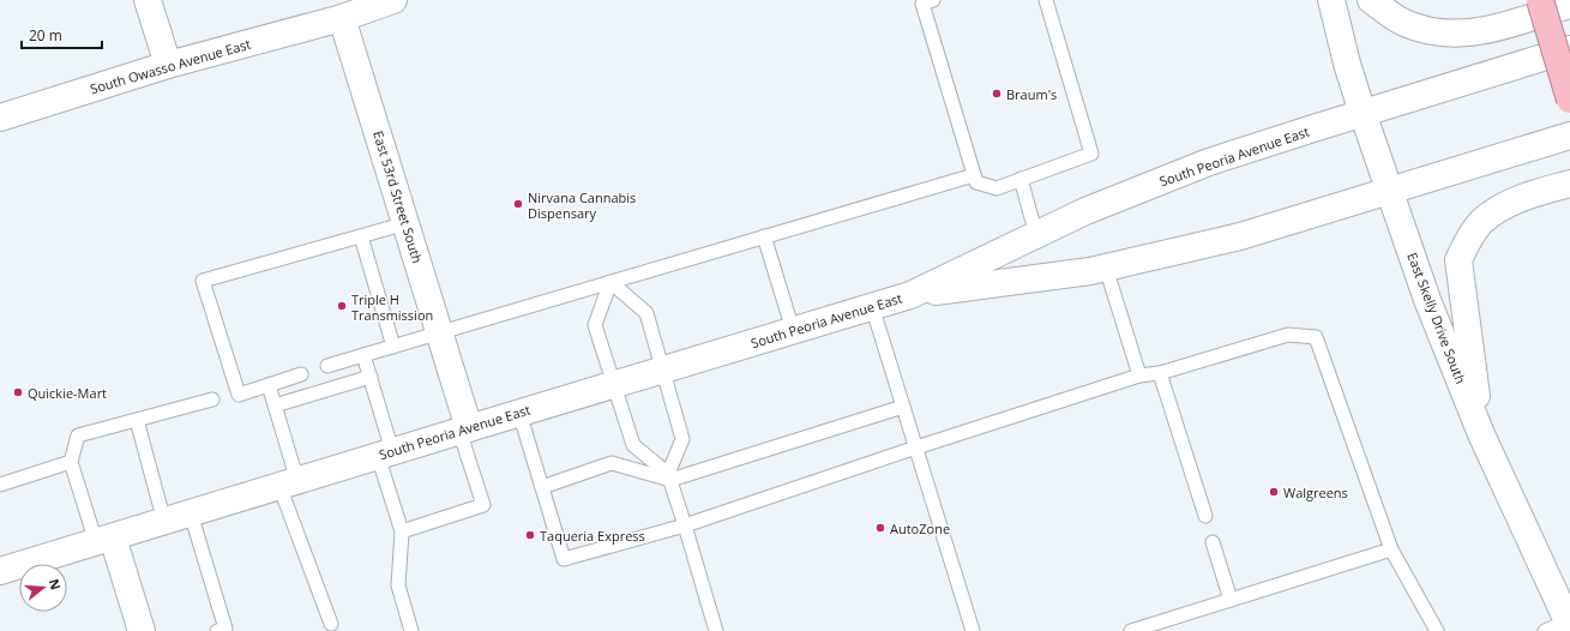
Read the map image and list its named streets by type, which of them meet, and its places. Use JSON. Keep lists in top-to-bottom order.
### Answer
{
  "streets": {
    "main road": [
      "South Owasso Avenue East",
      "South Peoria Avenue East",
      "East 53rd Street South",
      "East Skelly Drive South"
    ]
  },
  "crossings": [
    ["South Owasso Avenue East", "East 53rd Street South"],
    ["South Peoria Avenue East", "East 53rd Street South"],
    ["South Peoria Avenue East", "East Skelly Drive South"]
  ],
  "places": [
    "Braum's",
    "Nirvana Cannabis Dispensary",
    "Triple H Transmission",
    "Quickie-Mart",
    "Walgreens",
    "AutoZone",
    "Taqueria Express"
  ],
  "scale_bar": "20 m",
  "north": "right"
}
